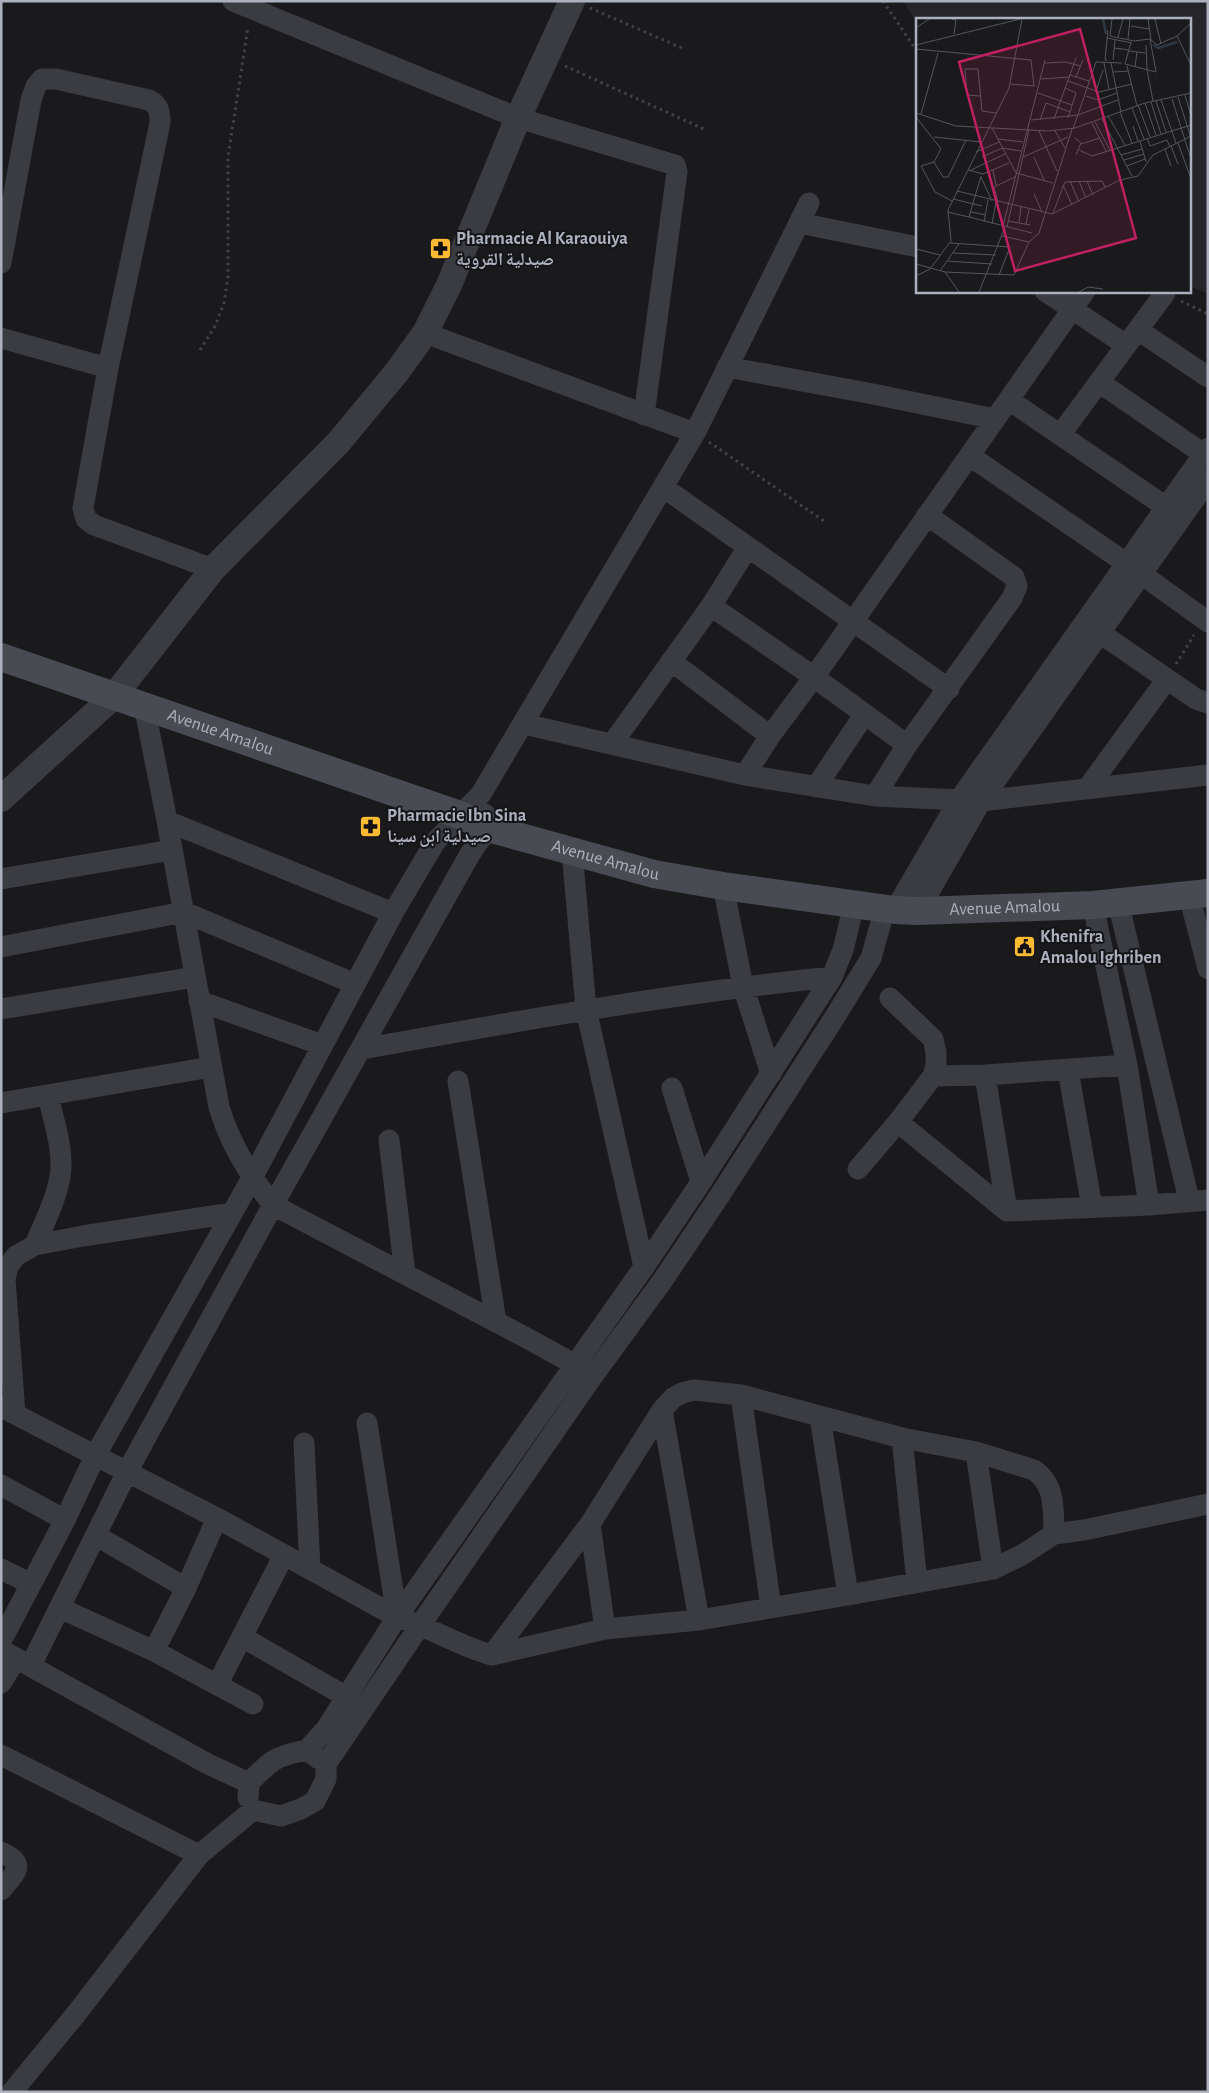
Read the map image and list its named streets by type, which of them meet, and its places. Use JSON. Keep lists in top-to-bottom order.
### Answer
{
  "streets": {
    "main road": ["Avenue Amalou"]
  },
  "places": {
    "pharmacy": ["Pharmacie Al Karaouiya صيدلية القروية", "Pharmacie Ibn Sina صيدلية ابن سينا"],
    "public building": ["Khenifra Amalou Ighriben"]
  }
}
